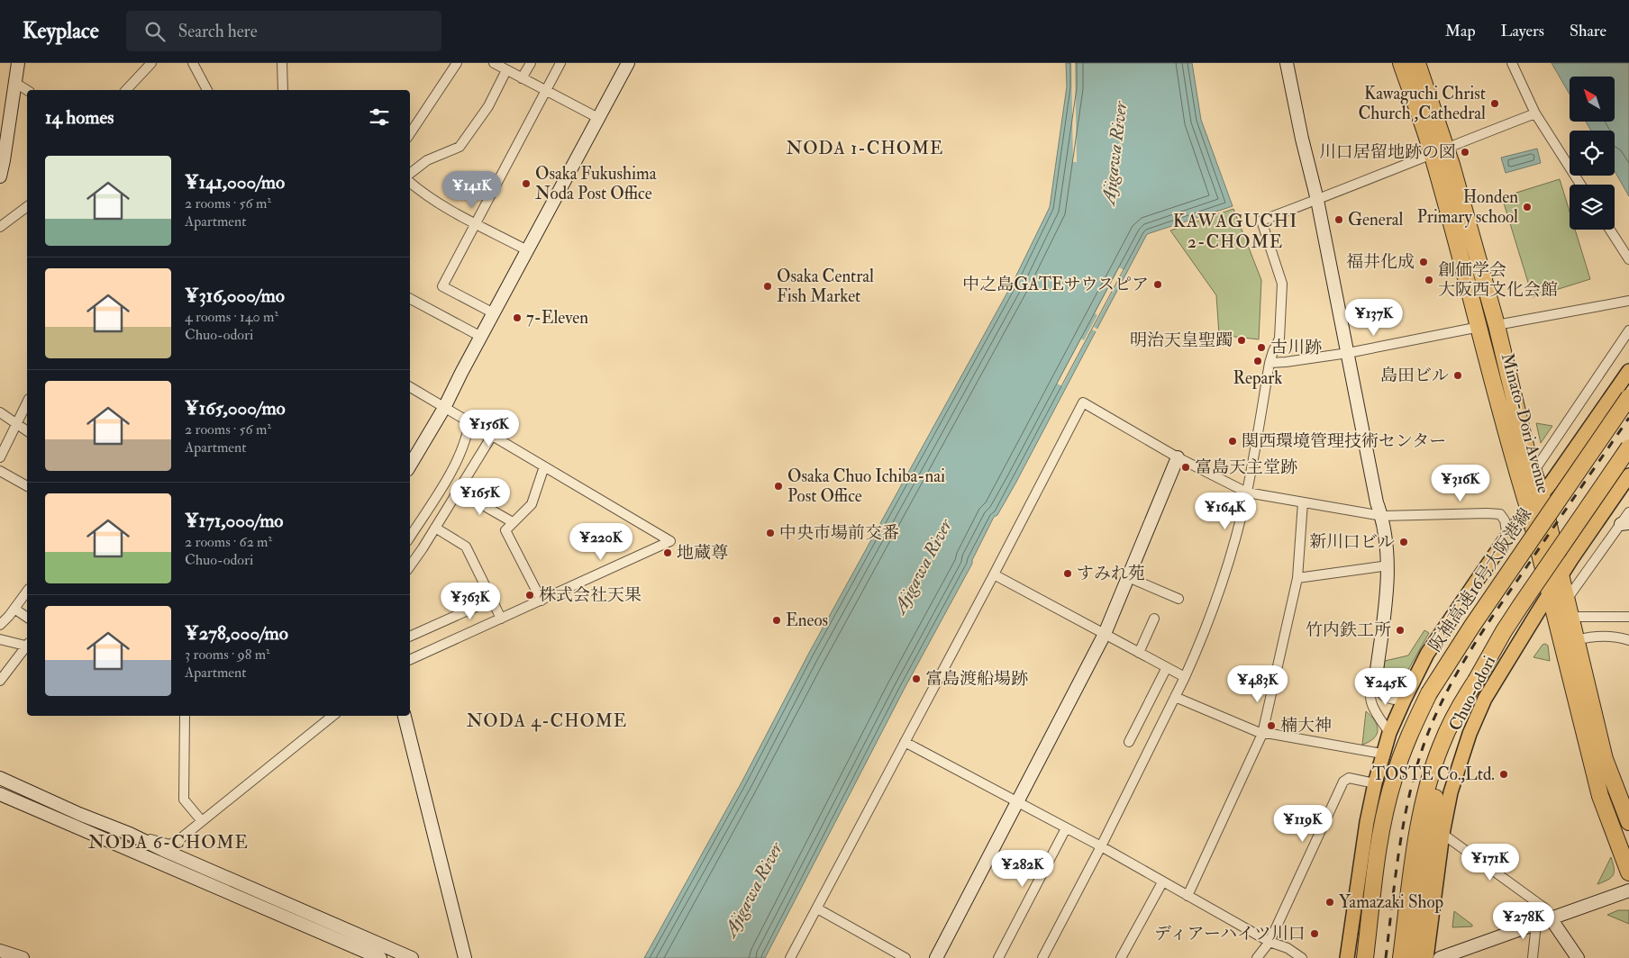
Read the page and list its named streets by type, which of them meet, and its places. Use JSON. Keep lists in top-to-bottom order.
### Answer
{
  "streets": {
    "highway": ["Minato-Dori Avenue", "阪神高速16号大阪港線"],
    "main road": ["Chuo-odori"]
  },
  "crossings": [
    ["Minato-Dori Avenue", "Chuo-odori"]
  ],
  "districts": [
    "NODA 1-CHOME",
    "KAWAGUCHI 2-CHOME",
    "NODA 4-CHOME",
    "NODA 6-CHOME"
  ],
  "water": ["Ajigawa River"],
  "places": [
    "Kawaguchi Christ Church ,Cathedral",
    "川口居留地跡の図",
    "Osaka Fukushima Noda Post Office",
    "Honden Primary school",
    "General",
    "福井化成",
    "創価学会 大阪西文化会館",
    "中之島GATEサウスピア",
    "Osaka Central Fish Market",
    "7-Eleven",
    "明治天皇聖躅",
    "古川跡",
    "Repark",
    "島田ビル",
    "関西環境管理技術センター",
    "富島天主堂跡",
    "Osaka Chuo Ichiba-nai Post Office",
    "中央市場前交番",
    "新川口ビル",
    "地蔵尊",
    "すみれ苑",
    "株式会社天果",
    "Eneos",
    "竹内鉄工所",
    "富島渡船場跡",
    "楠大神",
    "TOSTE Co.,Ltd.",
    "Yamazaki Shop",
    "ディアーハイツ川口"
  ],
  "north": "top left",
  "page": {
    "header": "Keyplace",
    "search": "Search here",
    "nav": ["Map", "Layers", "Share"],
    "heading": "14 homes",
    "list": [
      {
        "name": "¥141,000/mo",
        "note": "2 rooms · 56 m² · Apartment"
      },
      {
        "name": "¥316,000/mo",
        "note": "4 rooms · 140 m² · Chuo-odori"
      },
      {
        "name": "¥165,000/mo",
        "note": "2 rooms · 56 m² · Apartment"
      },
      {
        "name": "¥171,000/mo",
        "note": "2 rooms · 62 m² · Chuo-odori"
      },
      {
        "name": "¥278,000/mo",
        "note": "3 rooms · 98 m² · Apartment"
      }
    ],
    "price": [
      "¥141K",
      "¥137K",
      "¥156K",
      "¥316K",
      "¥165K",
      "¥164K",
      "¥220K",
      "¥363K",
      "¥483K",
      "¥245K",
      "¥119K",
      "¥171K",
      "¥282K",
      "¥278K"
    ]
  }
}
